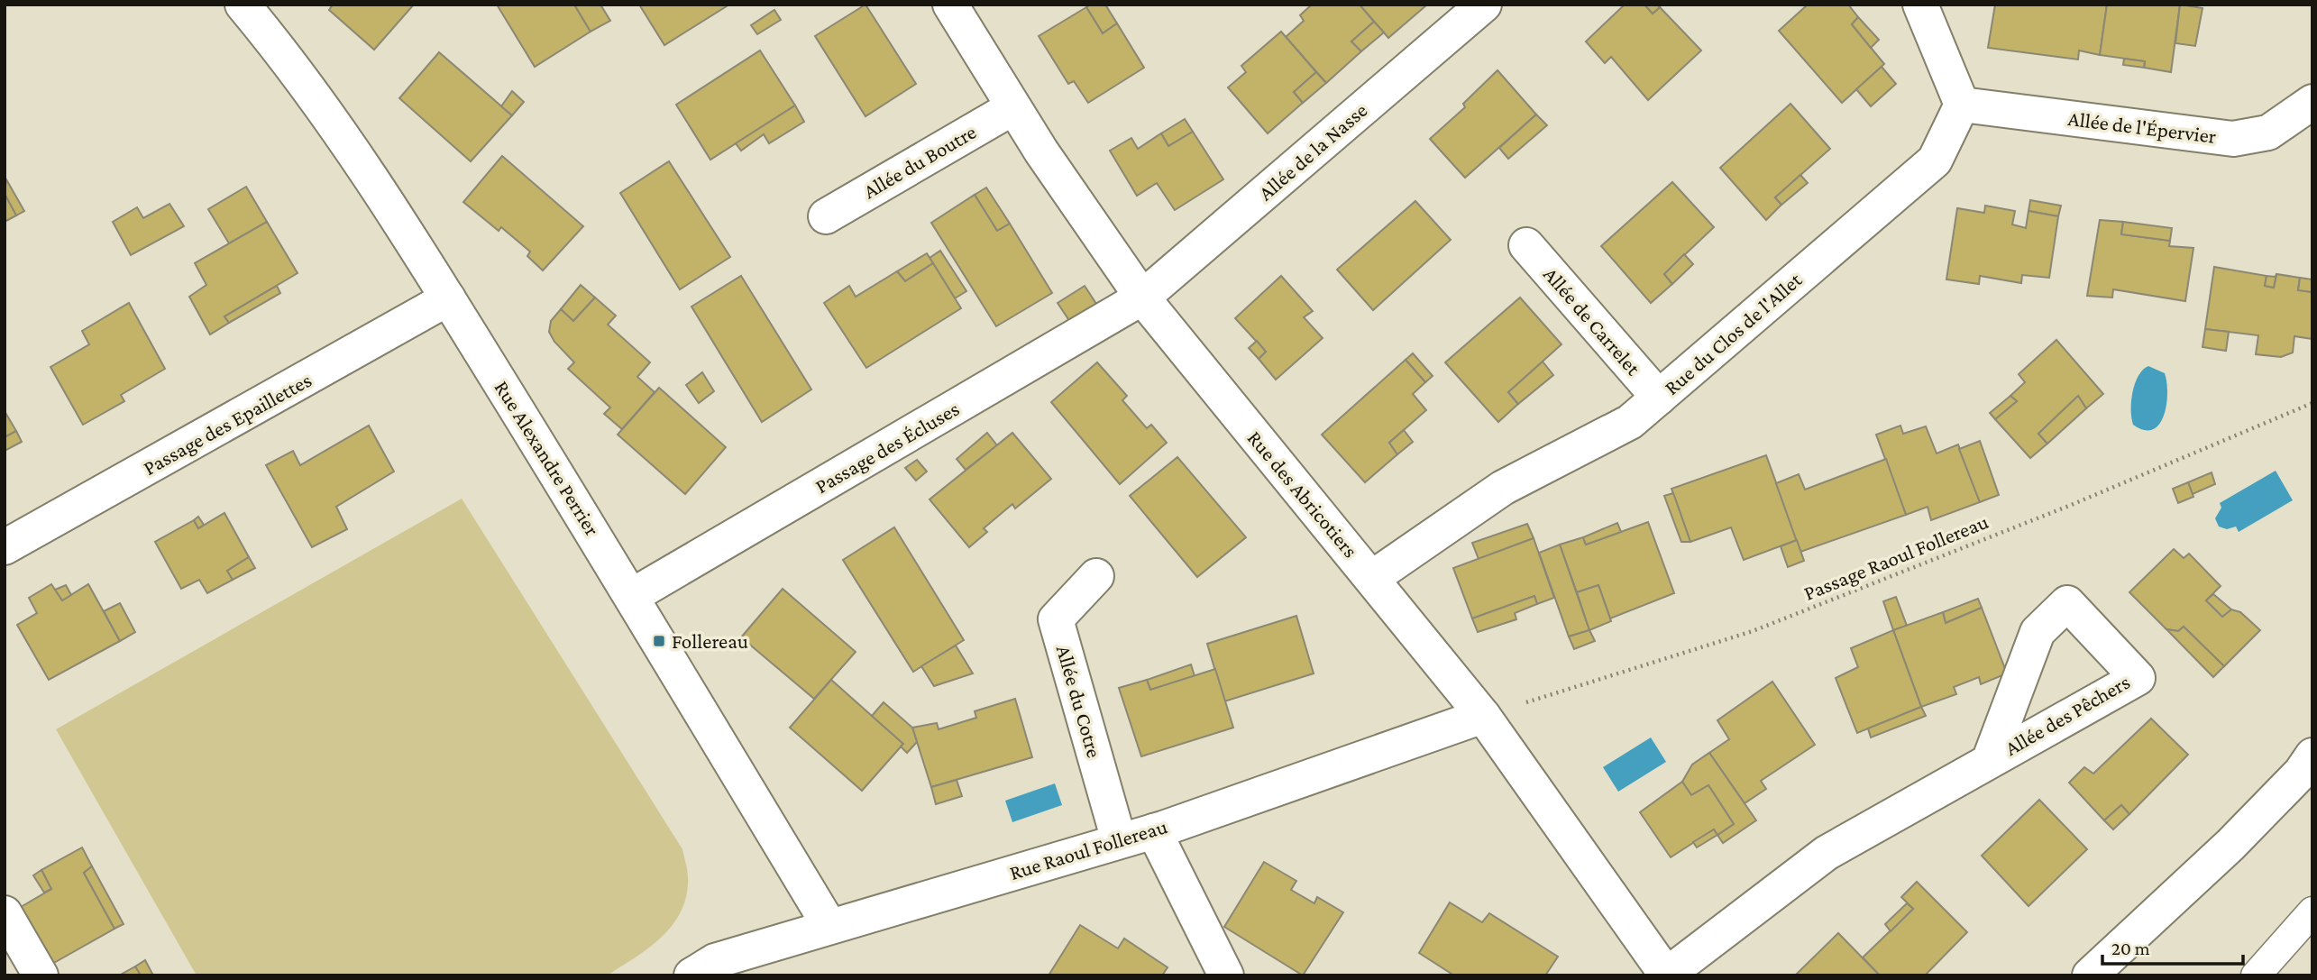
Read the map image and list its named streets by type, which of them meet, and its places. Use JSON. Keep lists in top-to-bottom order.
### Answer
{
  "streets": {
    "street": [
      "Allée de l'Épervier",
      "Allée de la Nasse",
      "Allée du Boutre",
      "Allée de Carrelet",
      "Rue du Clos de l'Allet",
      "Passage des Epaillettes",
      "Passage des Écluses",
      "Rue Alexandre Perrier",
      "Rue des Abricotiers",
      "Allée du Cotre",
      "Allée des Pêchers",
      "Rue Raoul Follereau"
    ],
    "path": ["Passage Raoul Follereau"]
  },
  "crossings": [
    ["Allée de l'Épervier", "Rue du Clos de l'Allet"],
    ["Allée de la Nasse", "Passage des Écluses"],
    ["Allée de la Nasse", "Rue des Abricotiers"],
    ["Allée du Boutre", "Rue des Abricotiers"],
    ["Allée de Carrelet", "Rue du Clos de l'Allet"],
    ["Rue du Clos de l'Allet", "Rue des Abricotiers"],
    ["Passage des Epaillettes", "Rue Alexandre Perrier"],
    ["Passage des Écluses", "Rue Alexandre Perrier"],
    ["Passage des Écluses", "Rue des Abricotiers"],
    ["Rue Alexandre Perrier", "Rue Raoul Follereau"],
    ["Rue des Abricotiers", "Passage Raoul Follereau"],
    ["Rue des Abricotiers", "Allée des Pêchers"],
    ["Rue des Abricotiers", "Rue Raoul Follereau"],
    ["Passage Raoul Follereau", "Rue Raoul Follereau"],
    ["Allée du Cotre", "Rue Raoul Follereau"]
  ],
  "places": {
    "transit": ["Follereau"]
  },
  "scale_bar": "20 m"
}
